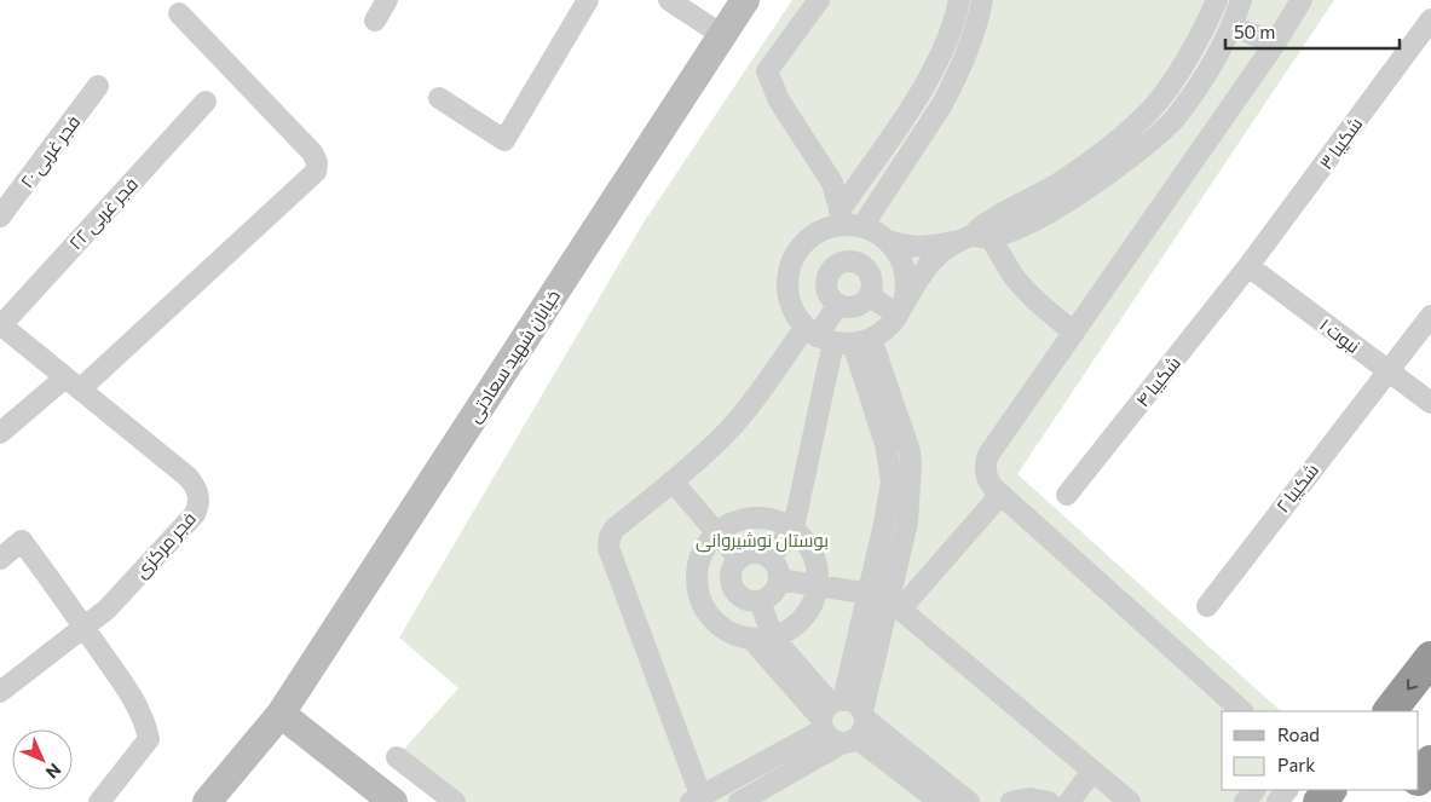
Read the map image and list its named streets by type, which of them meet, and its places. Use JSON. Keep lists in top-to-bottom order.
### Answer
{
  "streets": {
    "main road": ["خیابان شهید سعادتی"],
    "street": [
      "شکیبا ۳",
      "فجر غربی ۲۰",
      "فجر غربی ۲۲",
      "نبوت ۱",
      "شکیبا ۴",
      "شکیبا ۲",
      "فجر مرکزی"
    ]
  },
  "crossings": [
    ["شکیبا ۳", "نبوت ۱"],
    ["شکیبا ۳", "شکیبا ۴"],
    ["فجر غربی ۲۲", "فجر مرکزی"],
    ["نبوت ۱", "شکیبا ۴"],
    ["نبوت ۱", "شکیبا ۲"]
  ],
  "parks": ["بوستان نوشیروانی"],
  "legend": ["Road", "Park"],
  "scale_bar": "50 m",
  "north": "bottom right"
}
